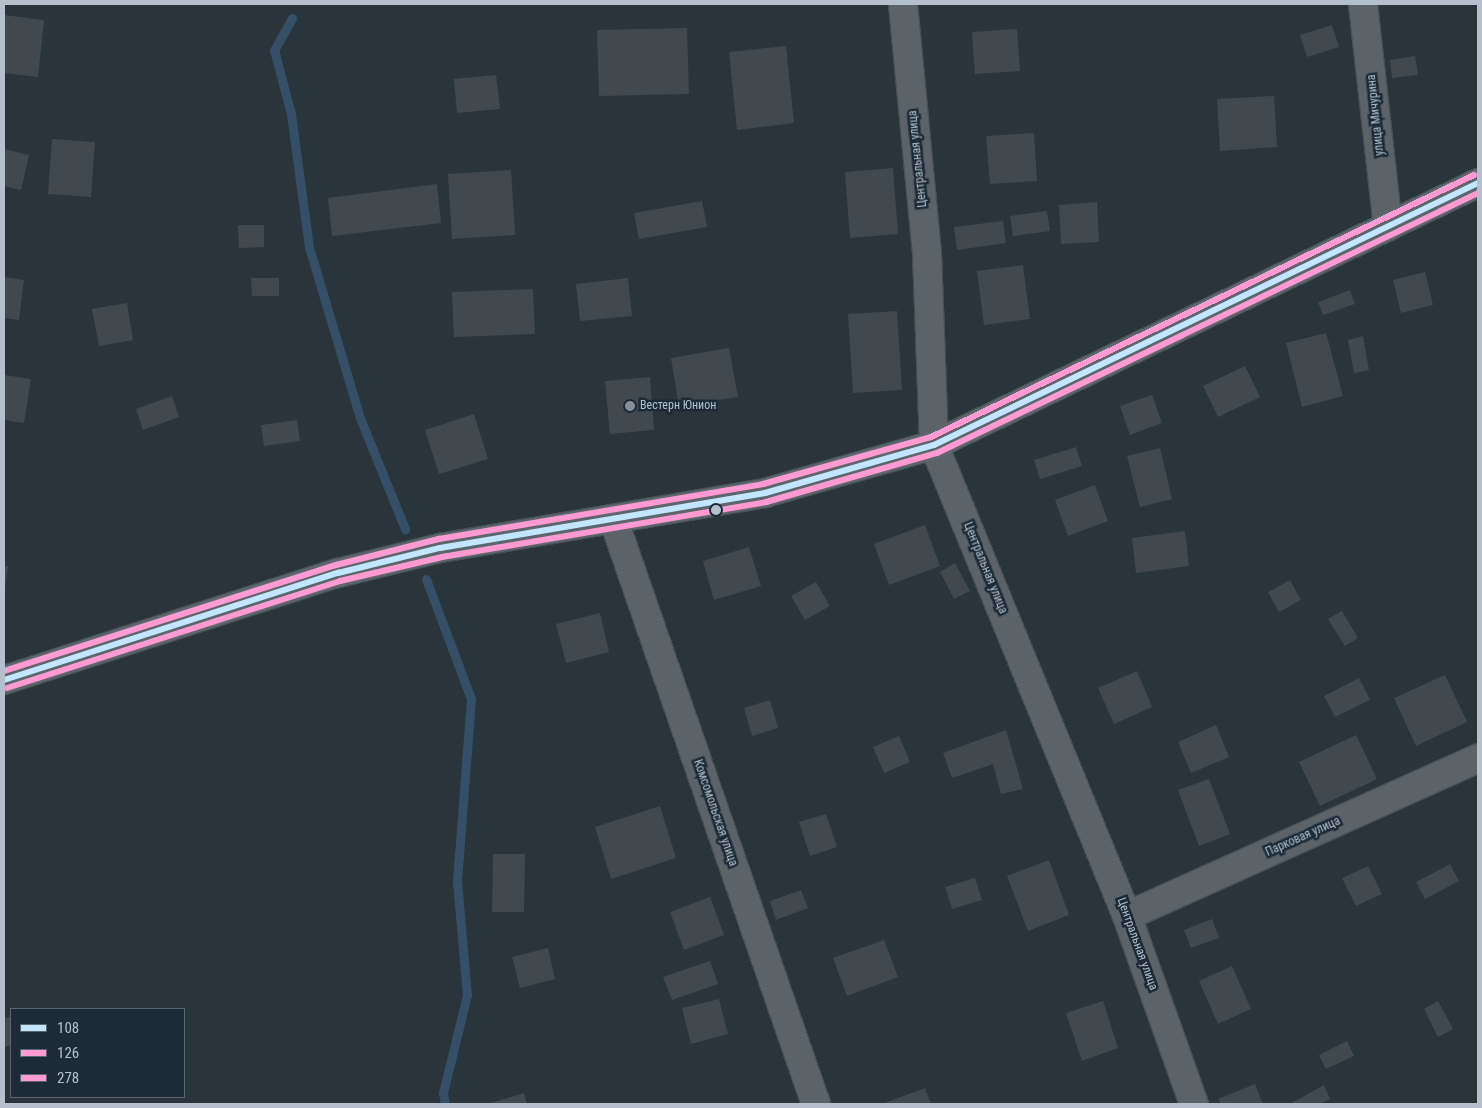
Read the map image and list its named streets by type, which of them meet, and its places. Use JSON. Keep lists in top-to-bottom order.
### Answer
{
  "streets": {
    "street": [
      "улица Мичурина",
      "Центральная улица",
      "Комсомольская улица",
      "Парковая улица"
    ]
  },
  "crossings": [
    ["Центральная улица", "Парковая улица"]
  ],
  "places": ["Вестерн Юнион"],
  "lines": ["transit line 278", "transit line 108", "transit line 126"],
  "legend": ["108", "126", "278"]
}
